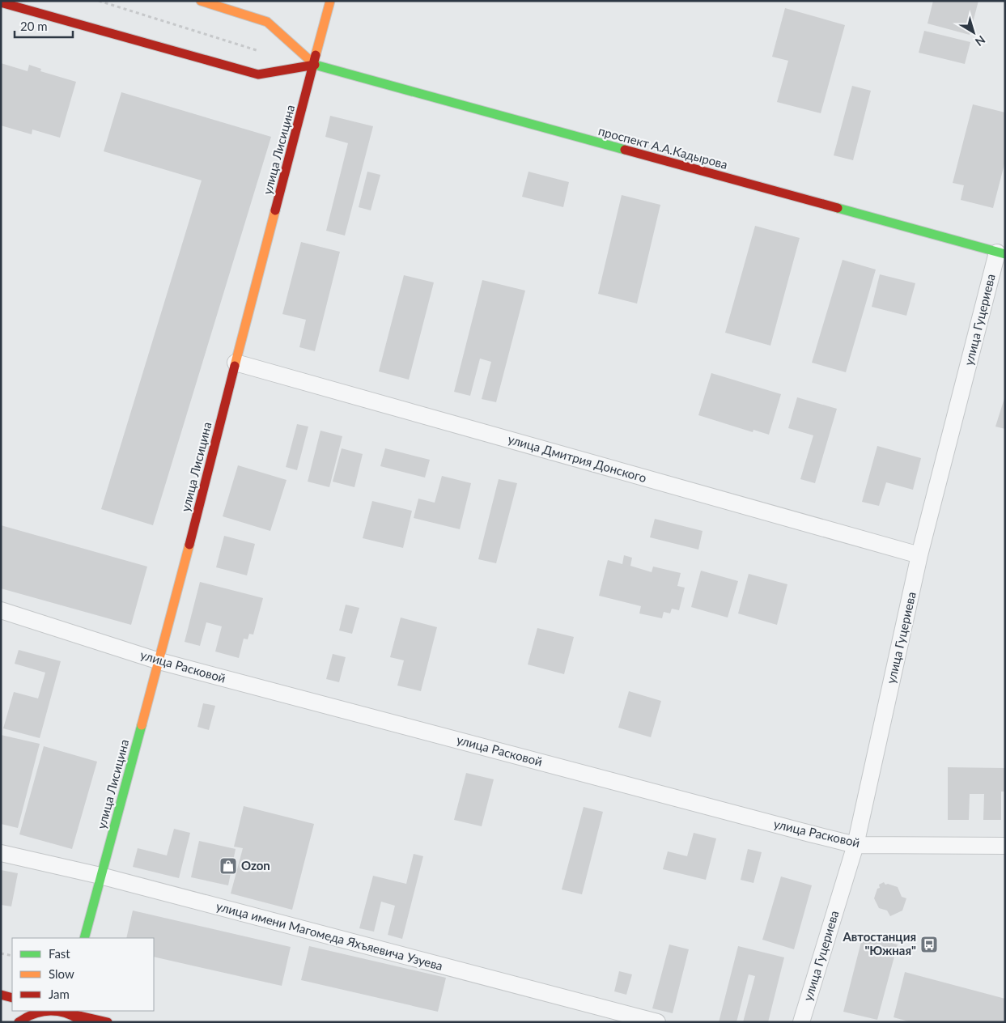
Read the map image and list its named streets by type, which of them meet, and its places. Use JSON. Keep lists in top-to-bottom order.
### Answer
{
  "streets": {
    "street": [
      "проспект А.А.Кадырова",
      "улица Лисицина",
      "улица Гуцериева",
      "улица Дмитрия Донского",
      "улица Расковой",
      "улица имени Магомеда Яхъяевича Узуева"
    ]
  },
  "crossings": [
    ["проспект А.А.Кадырова", "улица Лисицина"],
    ["проспект А.А.Кадырова", "улица Гуцериева"],
    ["улица Лисицина", "улица Дмитрия Донского"],
    ["улица Лисицина", "улица Расковой"],
    ["улица Лисицина", "улица имени Магомеда Яхъяевича Узуева"],
    ["улица Гуцериева", "улица Дмитрия Донского"],
    ["улица Гуцериева", "улица Расковой"]
  ],
  "places": {
    "shop": ["Ozon"],
    "bus stop": ["Автостанция \"Южная\""]
  },
  "legend": ["Fast", "Slow", "Jam"],
  "scale_bar": "20 m",
  "north": "bottom right"
}
